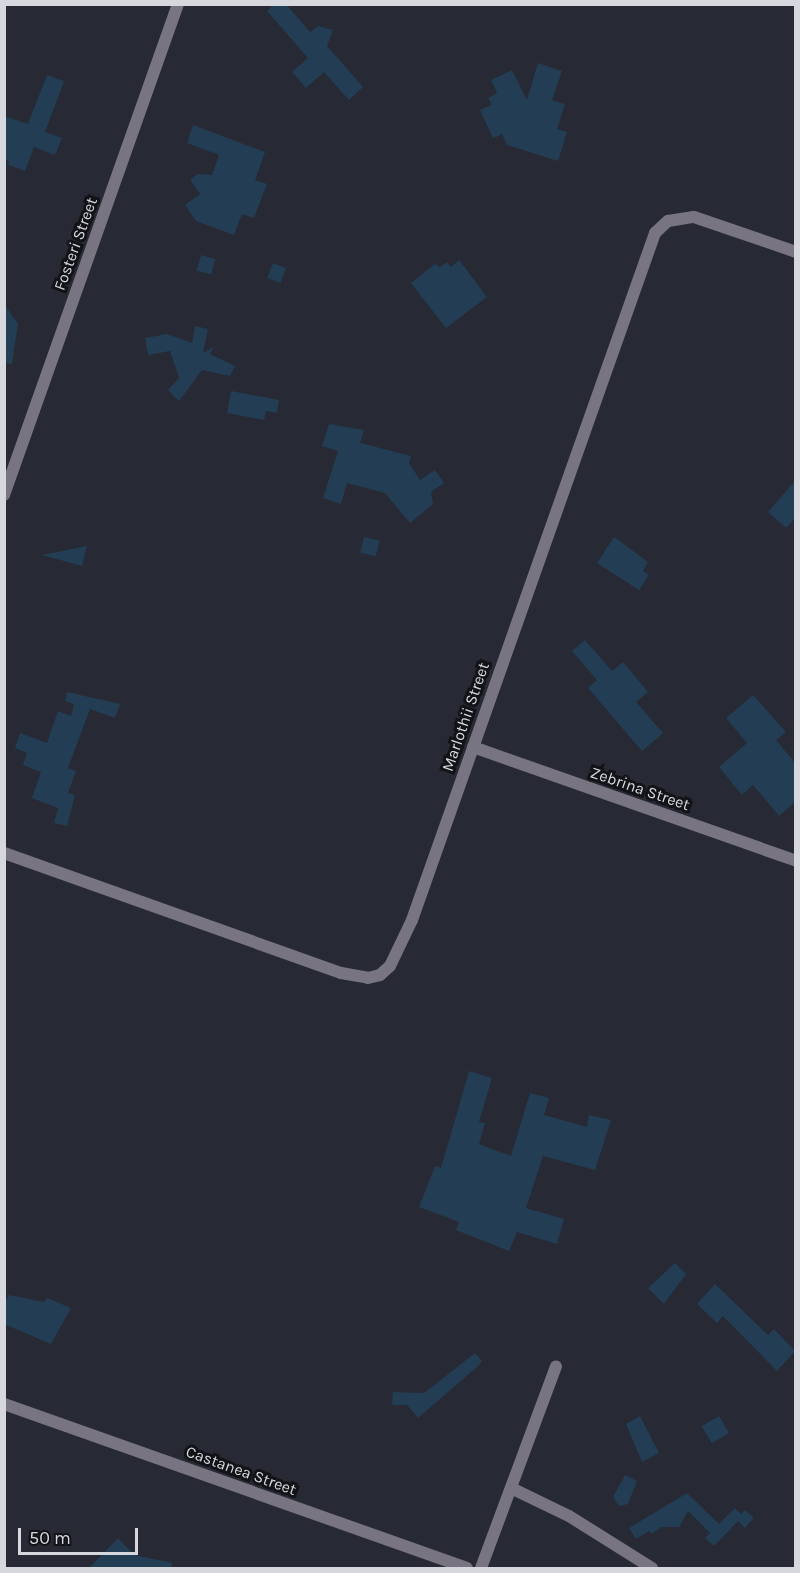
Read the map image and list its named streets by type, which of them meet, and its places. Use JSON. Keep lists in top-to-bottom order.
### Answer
{
  "streets": {
    "street": [
      "Fosteri Street",
      "Marlothii Street",
      "Zebrina Street",
      "Castanea Street"
    ]
  },
  "crossings": [
    ["Marlothii Street", "Zebrina Street"]
  ],
  "scale_bar": "50 m"
}
